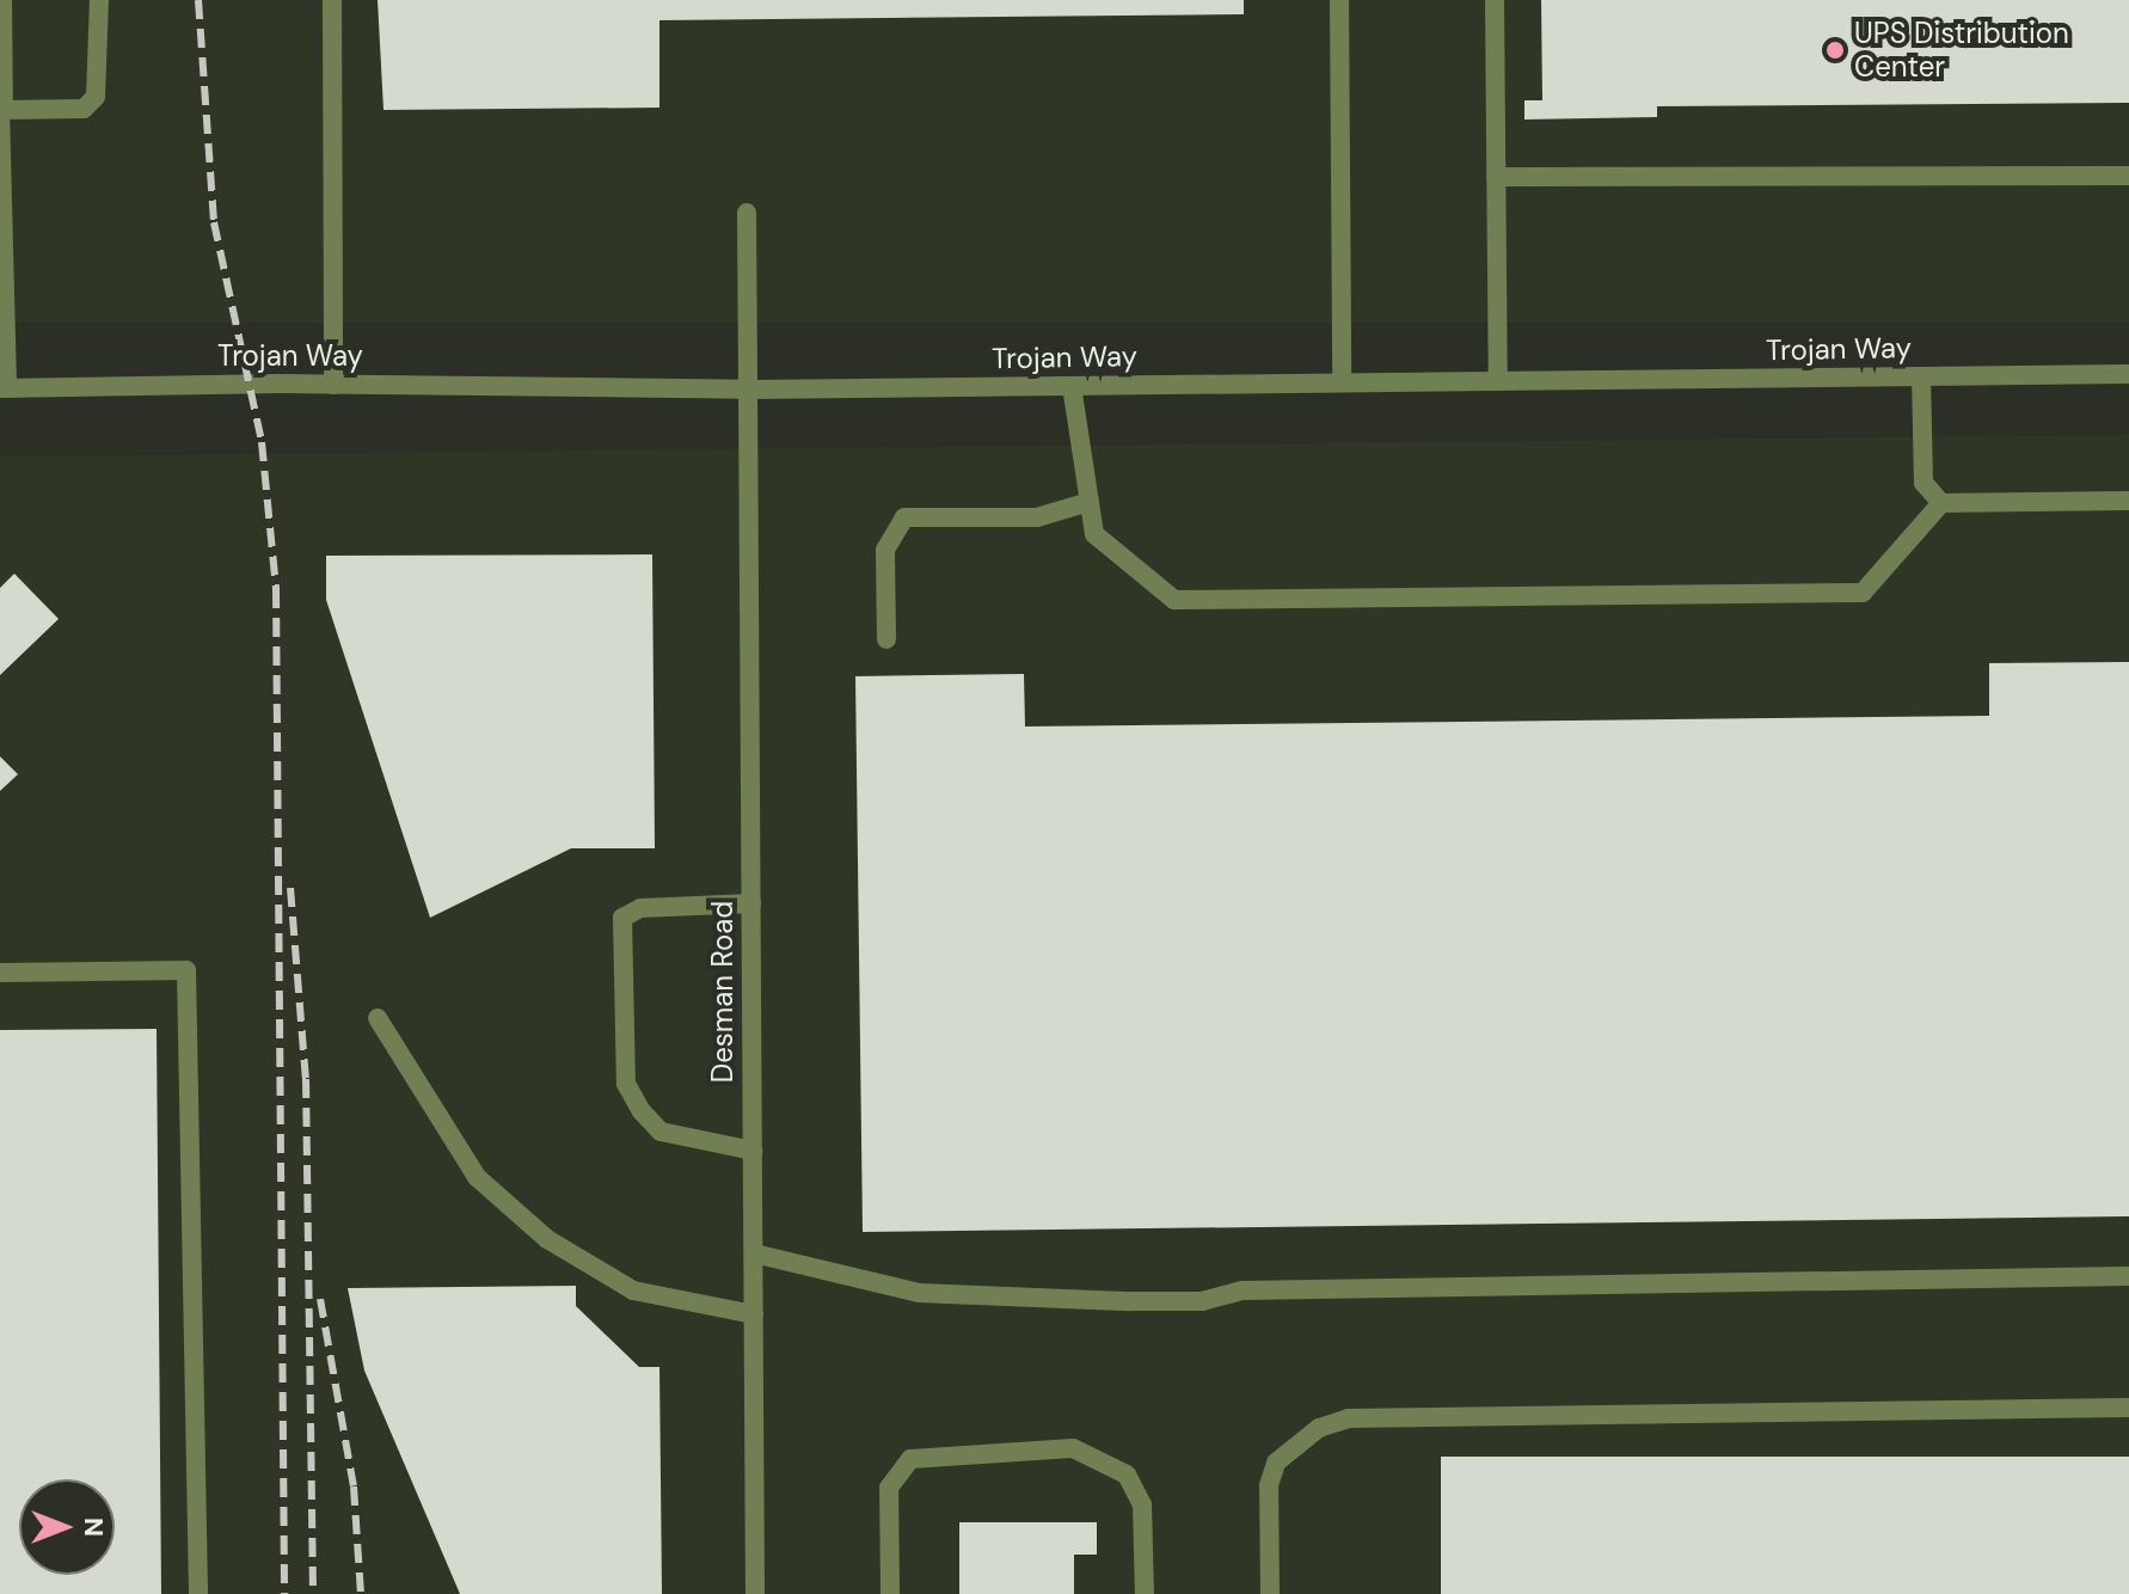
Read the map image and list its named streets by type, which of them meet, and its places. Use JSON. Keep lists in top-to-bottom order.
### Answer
{
  "streets": {
    "street": ["Trojan Way", "Desman Road"]
  },
  "crossings": [
    ["Trojan Way", "Desman Road"]
  ],
  "places": ["UPS Distribution Center"],
  "north": "right"
}
